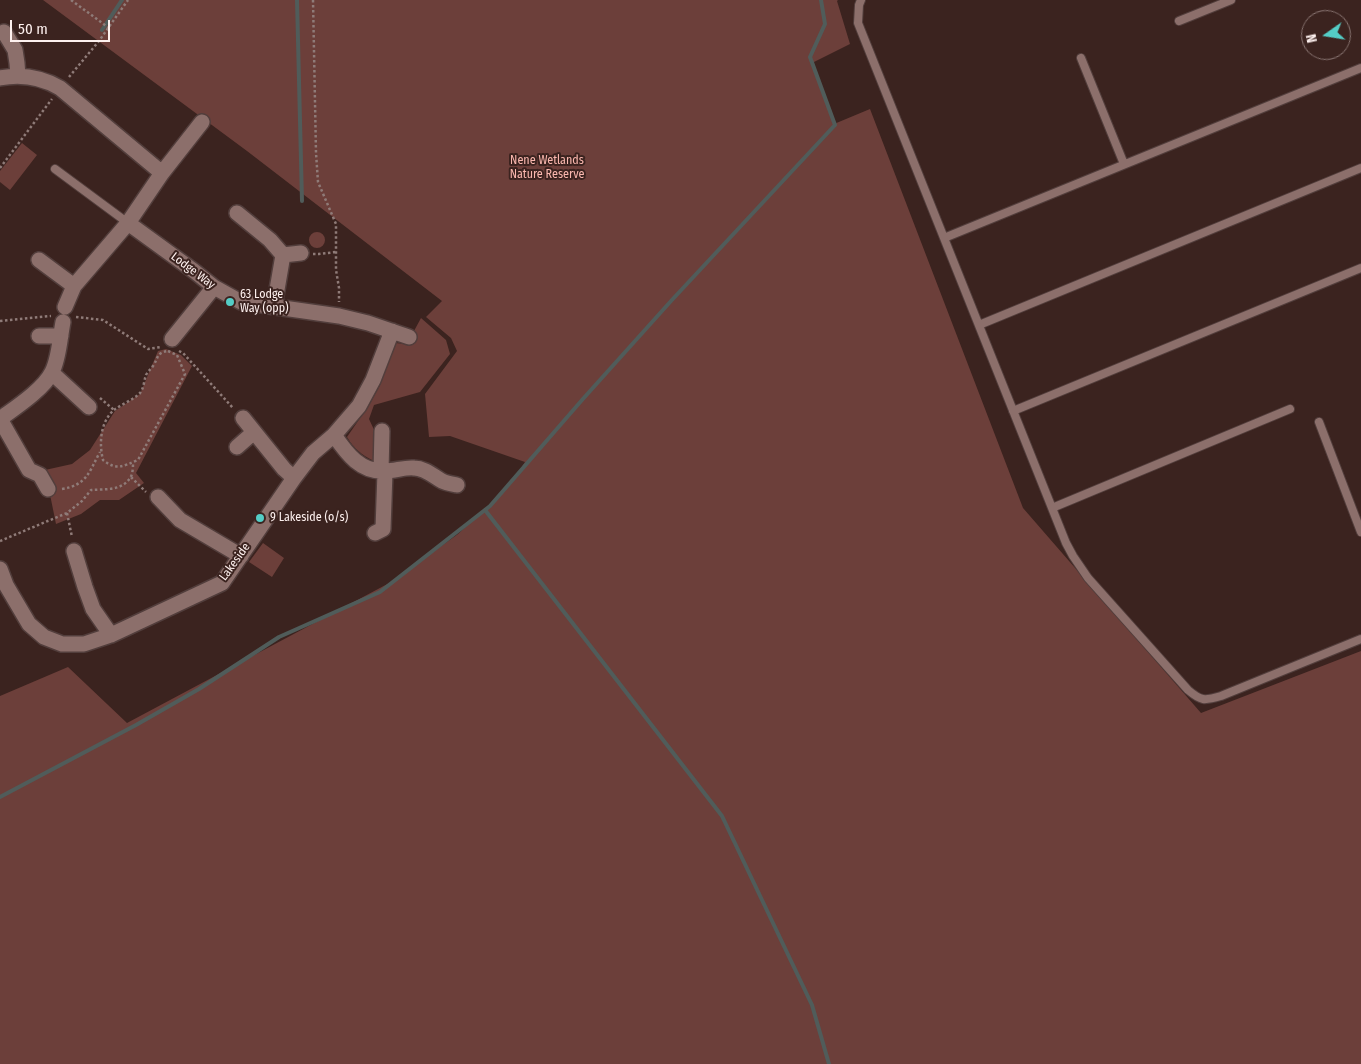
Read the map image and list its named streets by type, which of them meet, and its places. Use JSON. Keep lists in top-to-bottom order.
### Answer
{
  "streets": {
    "street": ["Lodge Way", "Lakeside"]
  },
  "crossings": [
    ["Lodge Way", "Lakeside"]
  ],
  "parks": ["Nene Wetlands Nature Reserve"],
  "places": ["63 Lodge Way (opp)", "9 Lakeside (o/s)"],
  "scale_bar": "50 m",
  "north": "left"
}
